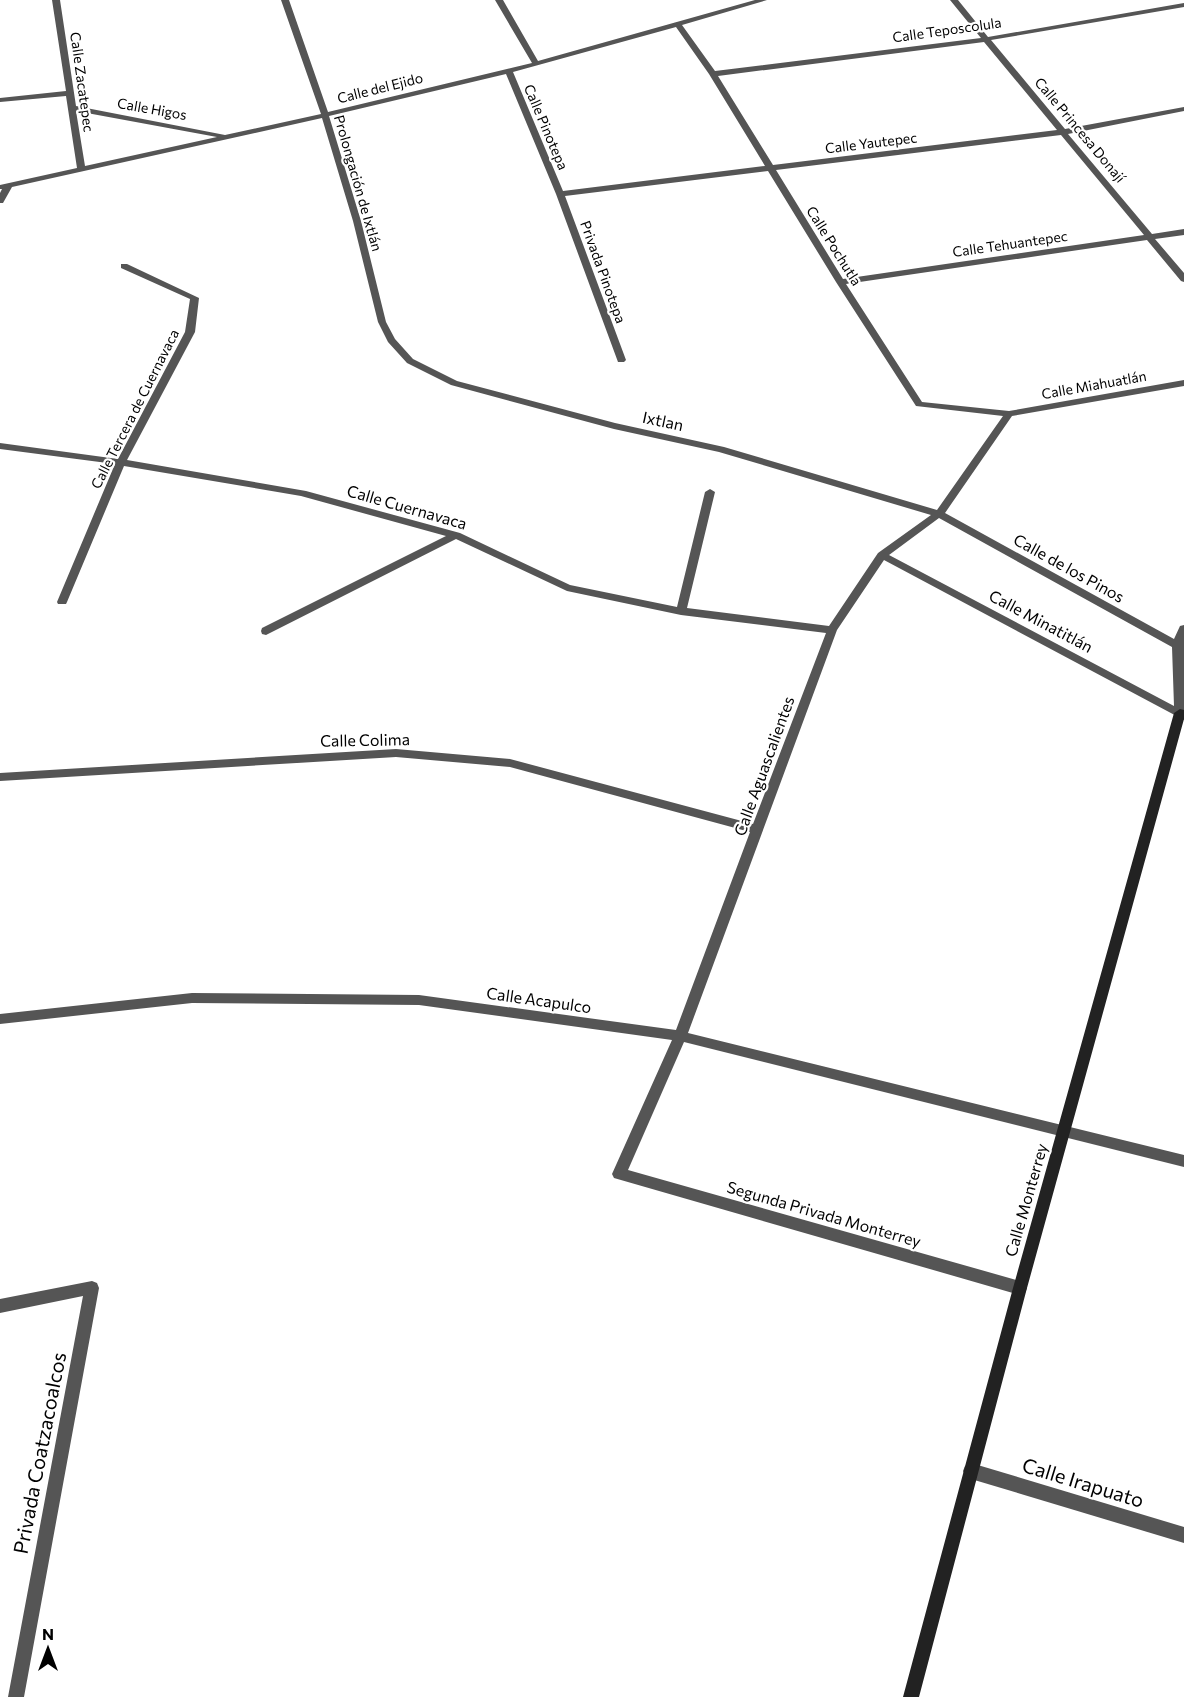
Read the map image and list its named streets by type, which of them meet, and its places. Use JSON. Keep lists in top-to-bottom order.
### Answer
{
  "streets": {
    "street": [
      "Calle Teposcolula",
      "Calle Zacatepec",
      "Calle del Ejido",
      "Calle Higos",
      "Calle Pinotepa",
      "Calle Princesa Donají",
      "Calle Yautepec",
      "Prolongación de Ixtlán",
      "Calle Tehuantepec",
      "Calle Pochutla",
      "Privada Pinotepa",
      "Calle Miahuatlán",
      "Calle Tercera de Cuernavaca",
      "Ixtlan",
      "Calle Cuernavaca",
      "Calle de los Pinos",
      "Calle Minatitlán",
      "Calle Colima",
      "Calle Aguascalientes",
      "Calle Acapulco",
      "Calle Monterrey",
      "Segunda Privada Monterrey",
      "Privada Coatzacoalcos",
      "Calle Irapuato"
    ]
  },
  "crossings": [
    ["Calle Teposcolula", "Calle Princesa Donají"],
    ["Calle Teposcolula", "Calle Pochutla"],
    ["Calle Zacatepec", "Calle del Ejido"],
    ["Calle Zacatepec", "Calle Higos"],
    ["Calle del Ejido", "Calle Higos"],
    ["Calle del Ejido", "Calle Pinotepa"],
    ["Calle del Ejido", "Prolongación de Ixtlán"],
    ["Calle del Ejido", "Calle Pochutla"],
    ["Calle Pinotepa", "Calle Yautepec"],
    ["Calle Pinotepa", "Privada Pinotepa"],
    ["Calle Princesa Donají", "Calle Yautepec"],
    ["Calle Princesa Donají", "Calle Tehuantepec"],
    ["Calle Yautepec", "Calle Pochutla"],
    ["Calle Yautepec", "Privada Pinotepa"],
    ["Prolongación de Ixtlán", "Ixtlan"],
    ["Calle Tehuantepec", "Calle Pochutla"],
    ["Calle Pochutla", "Calle Miahuatlán"],
    ["Calle Pochutla", "Calle Aguascalientes"],
    ["Calle Miahuatlán", "Calle Aguascalientes"],
    ["Calle Tercera de Cuernavaca", "Calle Cuernavaca"],
    ["Ixtlan", "Calle de los Pinos"],
    ["Ixtlan", "Calle Aguascalientes"],
    ["Calle Cuernavaca", "Calle Aguascalientes"],
    ["Calle de los Pinos", "Calle Aguascalientes"],
    ["Calle Minatitlán", "Calle Aguascalientes"],
    ["Calle Minatitlán", "Calle Monterrey"],
    ["Calle Colima", "Calle Aguascalientes"],
    ["Calle Aguascalientes", "Calle Acapulco"],
    ["Calle Aguascalientes", "Segunda Privada Monterrey"],
    ["Calle Acapulco", "Calle Monterrey"],
    ["Calle Monterrey", "Segunda Privada Monterrey"],
    ["Calle Monterrey", "Calle Irapuato"]
  ],
  "north": "top"
}
